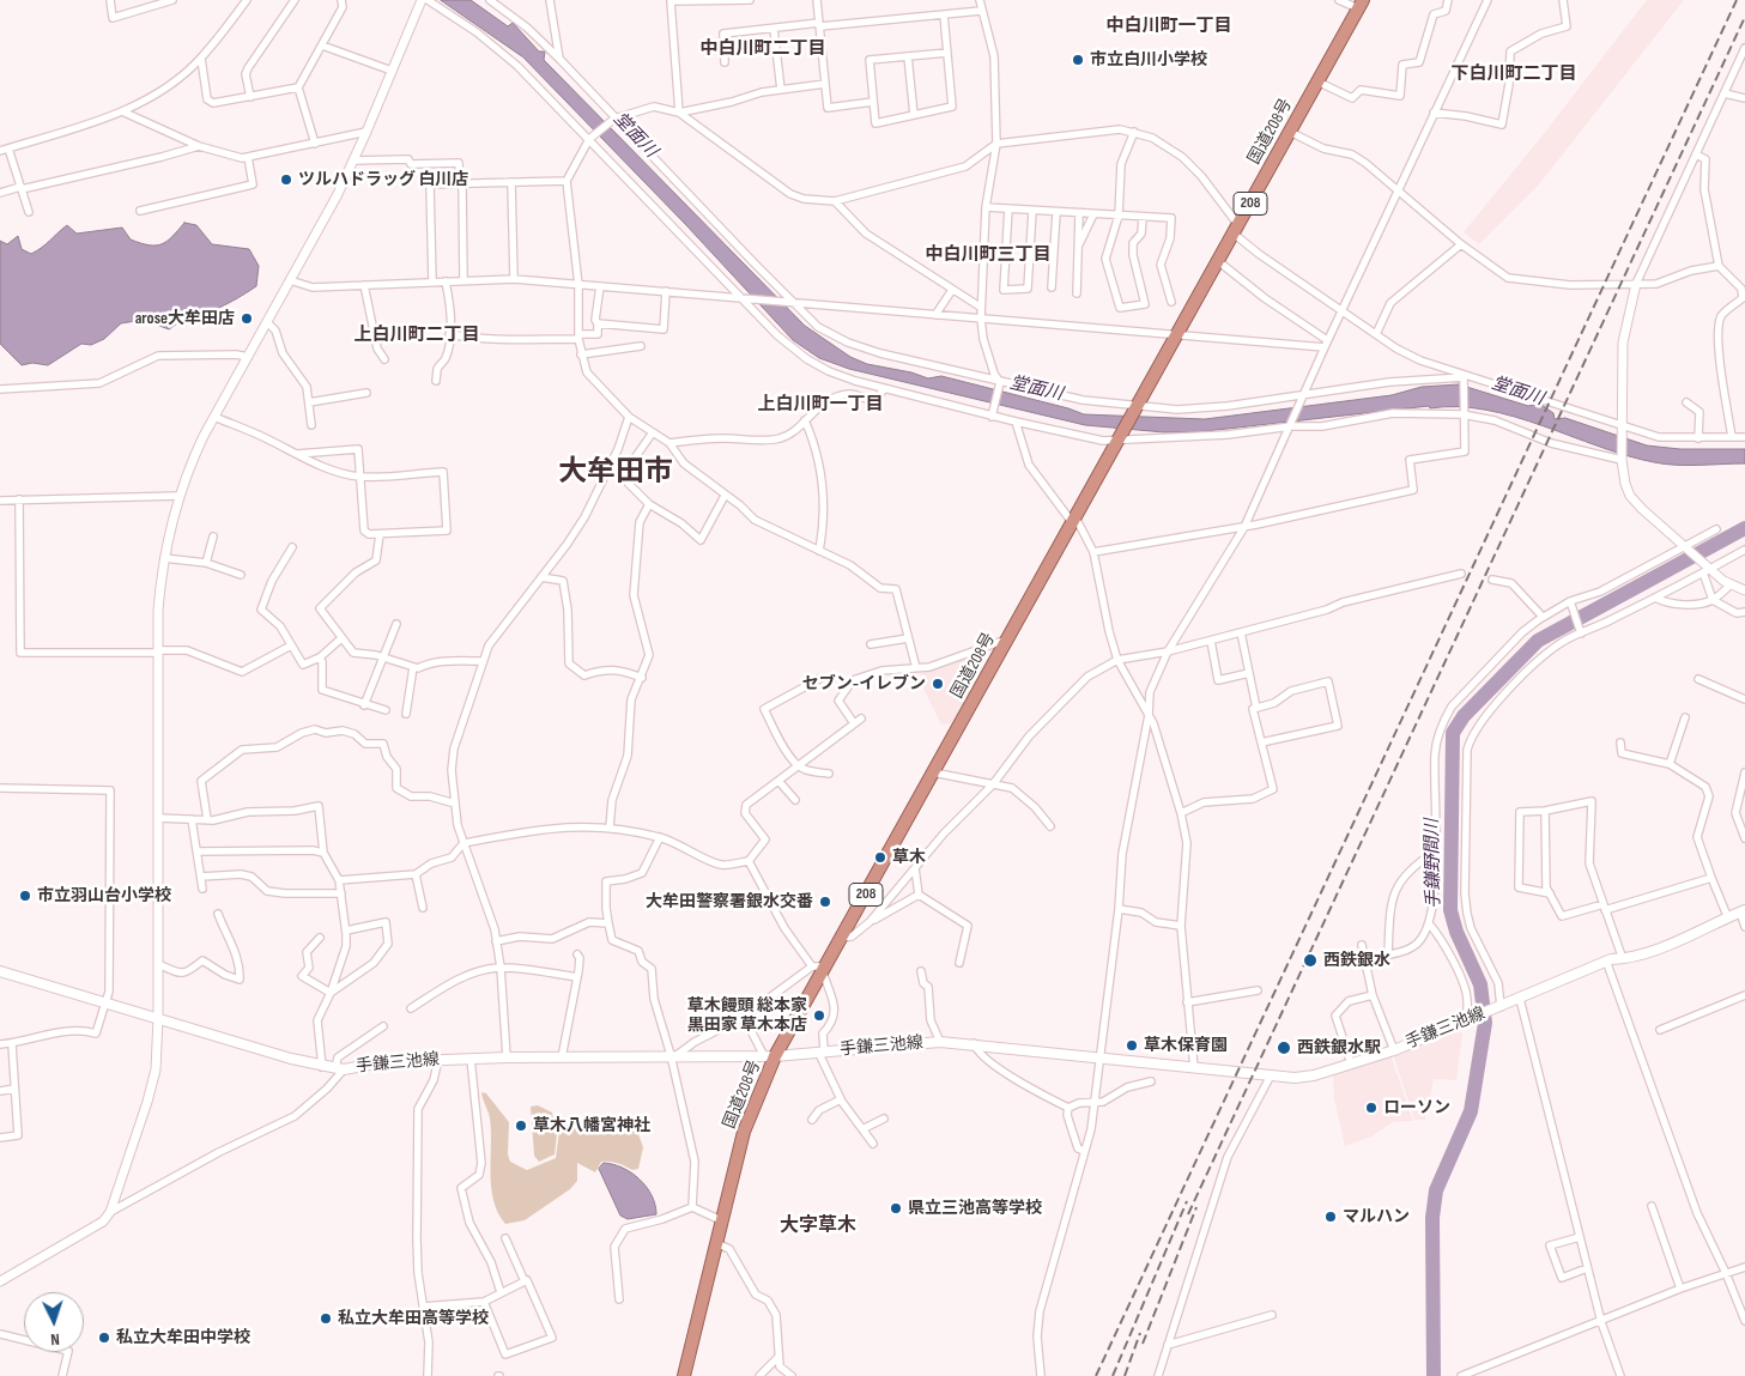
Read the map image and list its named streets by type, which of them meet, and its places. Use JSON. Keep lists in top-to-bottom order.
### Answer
{
  "streets": {
    "highway": ["国道208号", "208"],
    "main road": ["手鎌三池線"]
  },
  "crossings": [
    ["国道208号", "手鎌三池線"]
  ],
  "districts": [
    "中白川町一丁目",
    "中白川町二丁目",
    "下白川町二丁目",
    "中白川町三丁目",
    "上白川町二丁目",
    "上白川町一丁目",
    "大牟田市",
    "大字草木"
  ],
  "water": ["堂面川", "手鎌野間川"],
  "places": [
    "市立白川小学校",
    "ツルハドラッグ 白川店",
    "arose大牟田店",
    "セブン-イレブン",
    "草木",
    "市立羽山台小学校",
    "大牟田警察署銀水交番",
    "西鉄銀水",
    "草木饅頭 総本家 黒田家 草木本店",
    "草木保育園",
    "西鉄銀水駅",
    "ローソン",
    "草木八幡宮神社",
    "県立三池高等学校",
    "マルハン",
    "私立大牟田高等学校",
    "私立大牟田中学校"
  ],
  "north": "bottom"
}
